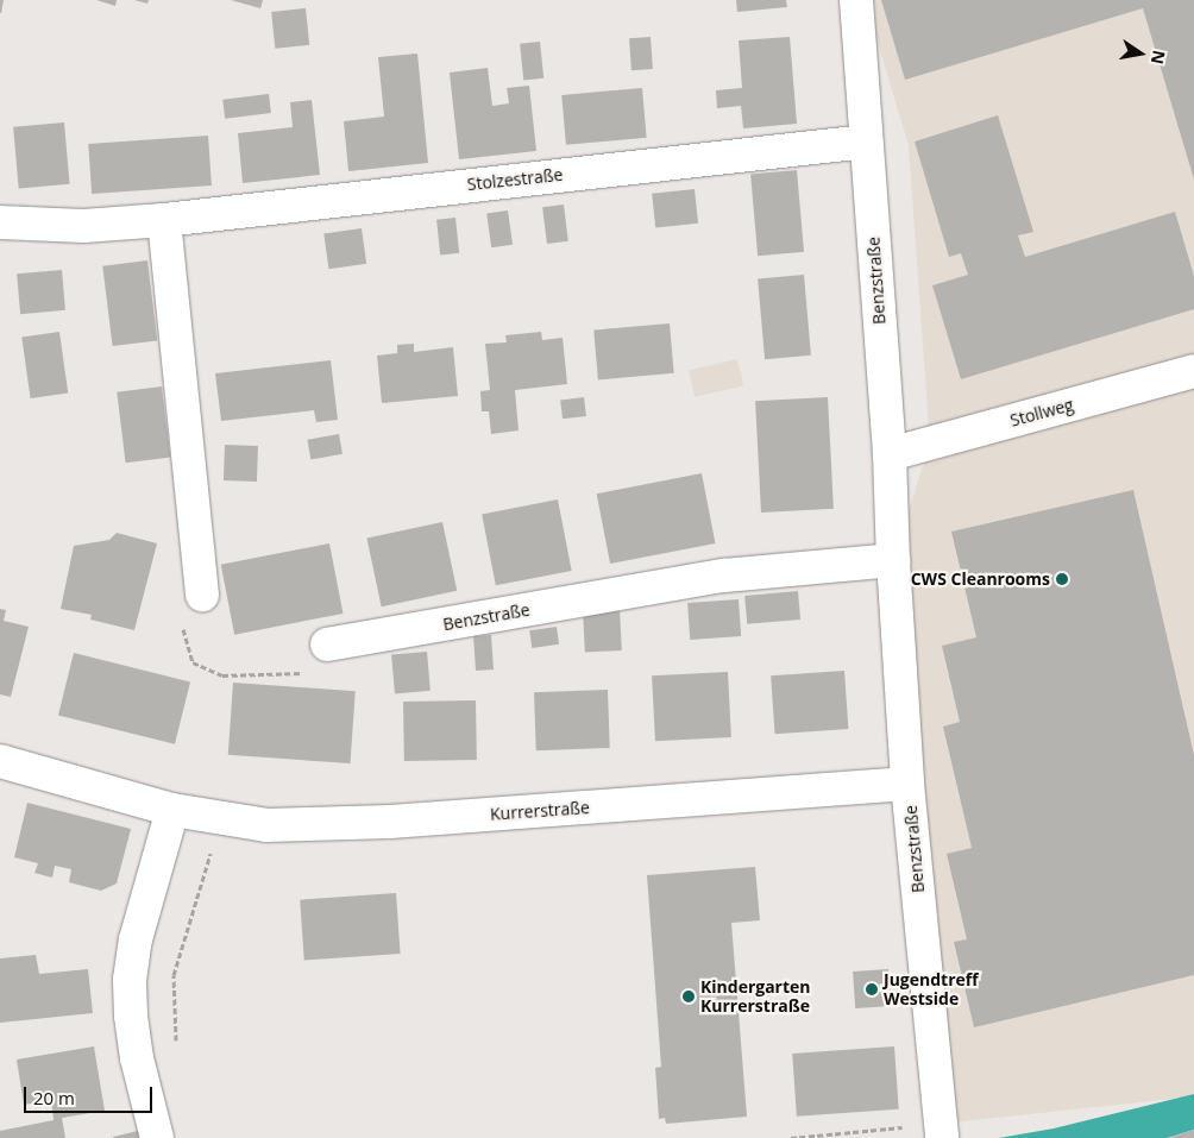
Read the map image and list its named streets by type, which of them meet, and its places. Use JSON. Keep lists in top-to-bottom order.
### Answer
{
  "streets": {
    "street": [
      "Stolzestraße",
      "Benzstraße",
      "Stollweg",
      "Kurrerstraße"
    ]
  },
  "crossings": [
    ["Stolzestraße", "Benzstraße"],
    ["Benzstraße", "Stollweg"],
    ["Benzstraße", "Kurrerstraße"]
  ],
  "places": ["CWS Cleanrooms", "Jugendtreff Westside", "Kindergarten Kurrerstraße"],
  "scale_bar": "20 m",
  "north": "right"
}
